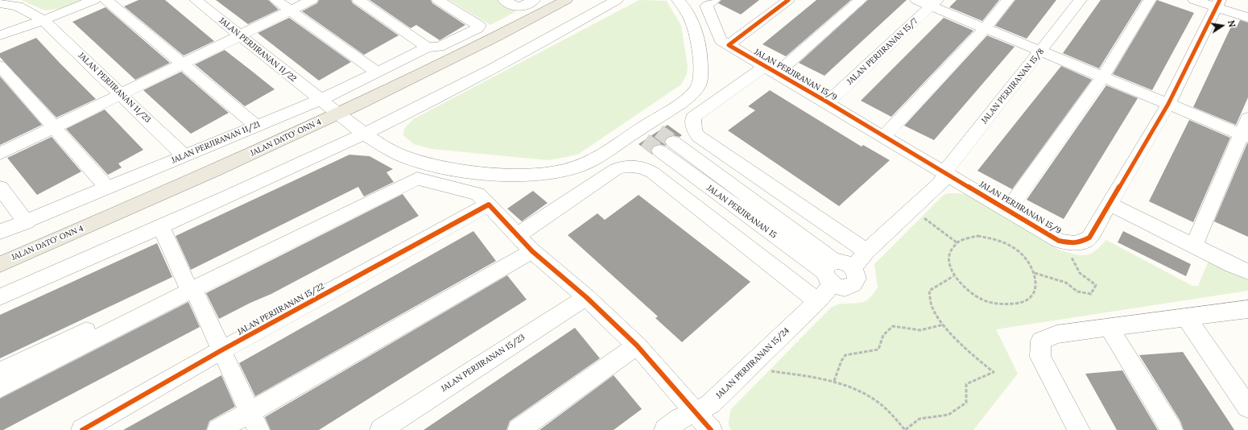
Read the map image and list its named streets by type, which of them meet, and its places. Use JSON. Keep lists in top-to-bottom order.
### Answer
{
  "streets": {
    "main road": ["JALAN DATO' ONN 4"],
    "street": [
      "JALAN PERJIRANAN 11/22",
      "JALAN PERJIRANAN 15/7",
      "JALAN PERJIRANAN 15/9",
      "JALAN PERJIRANAN 15/8",
      "JALAN PERJIRANAN 11/23",
      "JALAN PERJIRANAN 11/21",
      "JALAN PERJIRANAN 15",
      "JALAN PERJIRANAN 15/22",
      "JALAN PERJIRANAN 15/23",
      "JALAN PERJIRANAN 15/24"
    ]
  },
  "crossings": [
    ["JALAN PERJIRANAN 11/22", "JALAN DATO' ONN 4"],
    ["JALAN PERJIRANAN 11/22", "JALAN PERJIRANAN 11/21"],
    ["JALAN PERJIRANAN 15/7", "JALAN PERJIRANAN 15/9"],
    ["JALAN PERJIRANAN 15/9", "JALAN PERJIRANAN 15/8"],
    ["JALAN PERJIRANAN 15/8", "JALAN PERJIRANAN 15"],
    ["JALAN PERJIRANAN 11/23", "JALAN PERJIRANAN 11/21"],
    ["JALAN DATO' ONN 4", "JALAN PERJIRANAN 11/21"],
    ["JALAN PERJIRANAN 15", "JALAN PERJIRANAN 15/24"]
  ],
  "north": "right"
}
